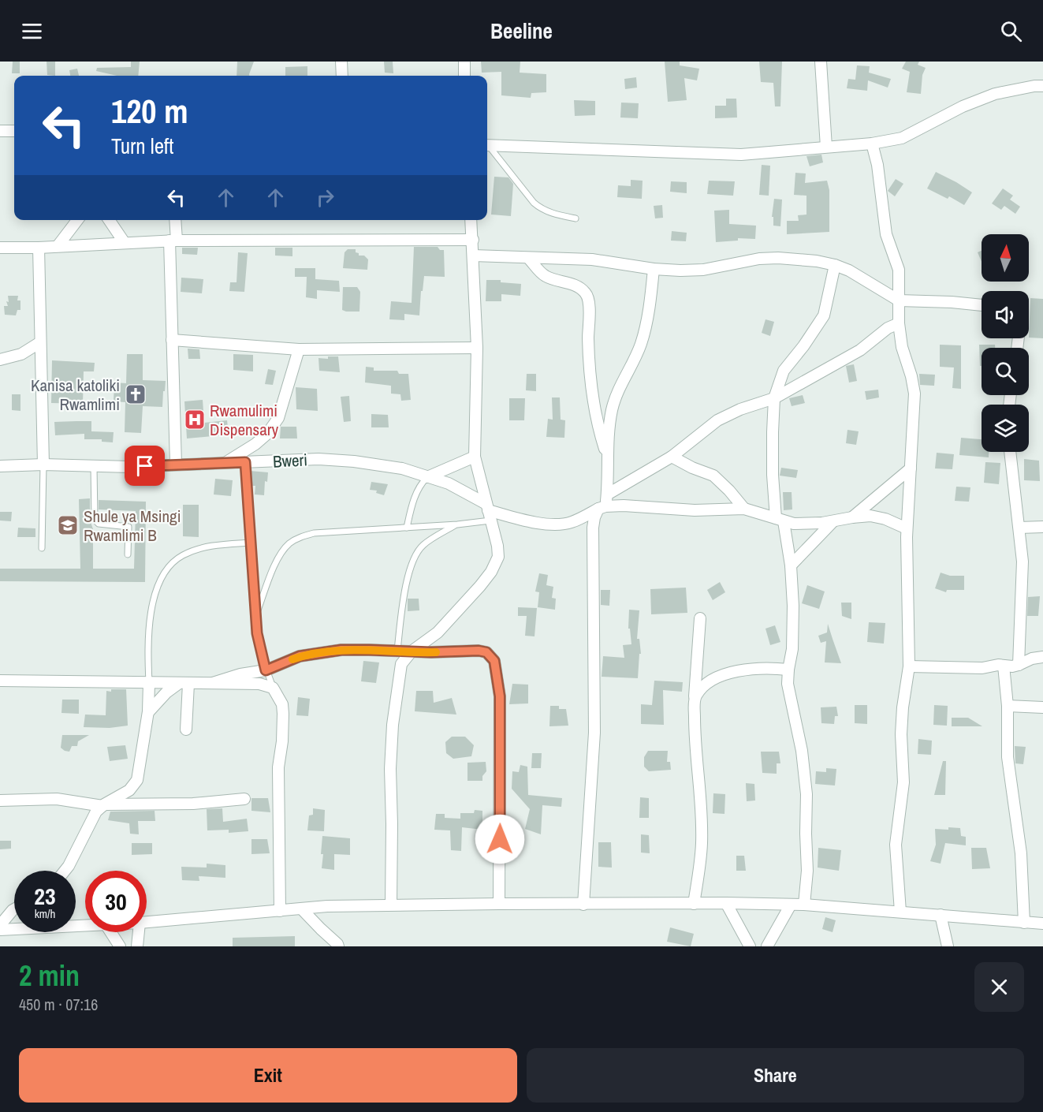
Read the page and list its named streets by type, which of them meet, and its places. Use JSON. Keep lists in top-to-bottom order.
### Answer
{
  "streets": {
    "street": ["Bweri"]
  },
  "places": {
    "church": ["Kanisa katoliki Rwamlimi"],
    "hospital": ["Rwamulimi Dispensary"],
    "school or university": ["Shule ya Msingi Rwamlimi B"]
  },
  "north": "top",
  "page": {
    "header": "Beeline",
    "turn": ["120 m", "Turn left"],
    "speed": "23 km/h",
    "limit": "30",
    "heading": ["2 min", "450 m · 07:16"],
    "buttons": ["Exit", "Share"]
  }
}
